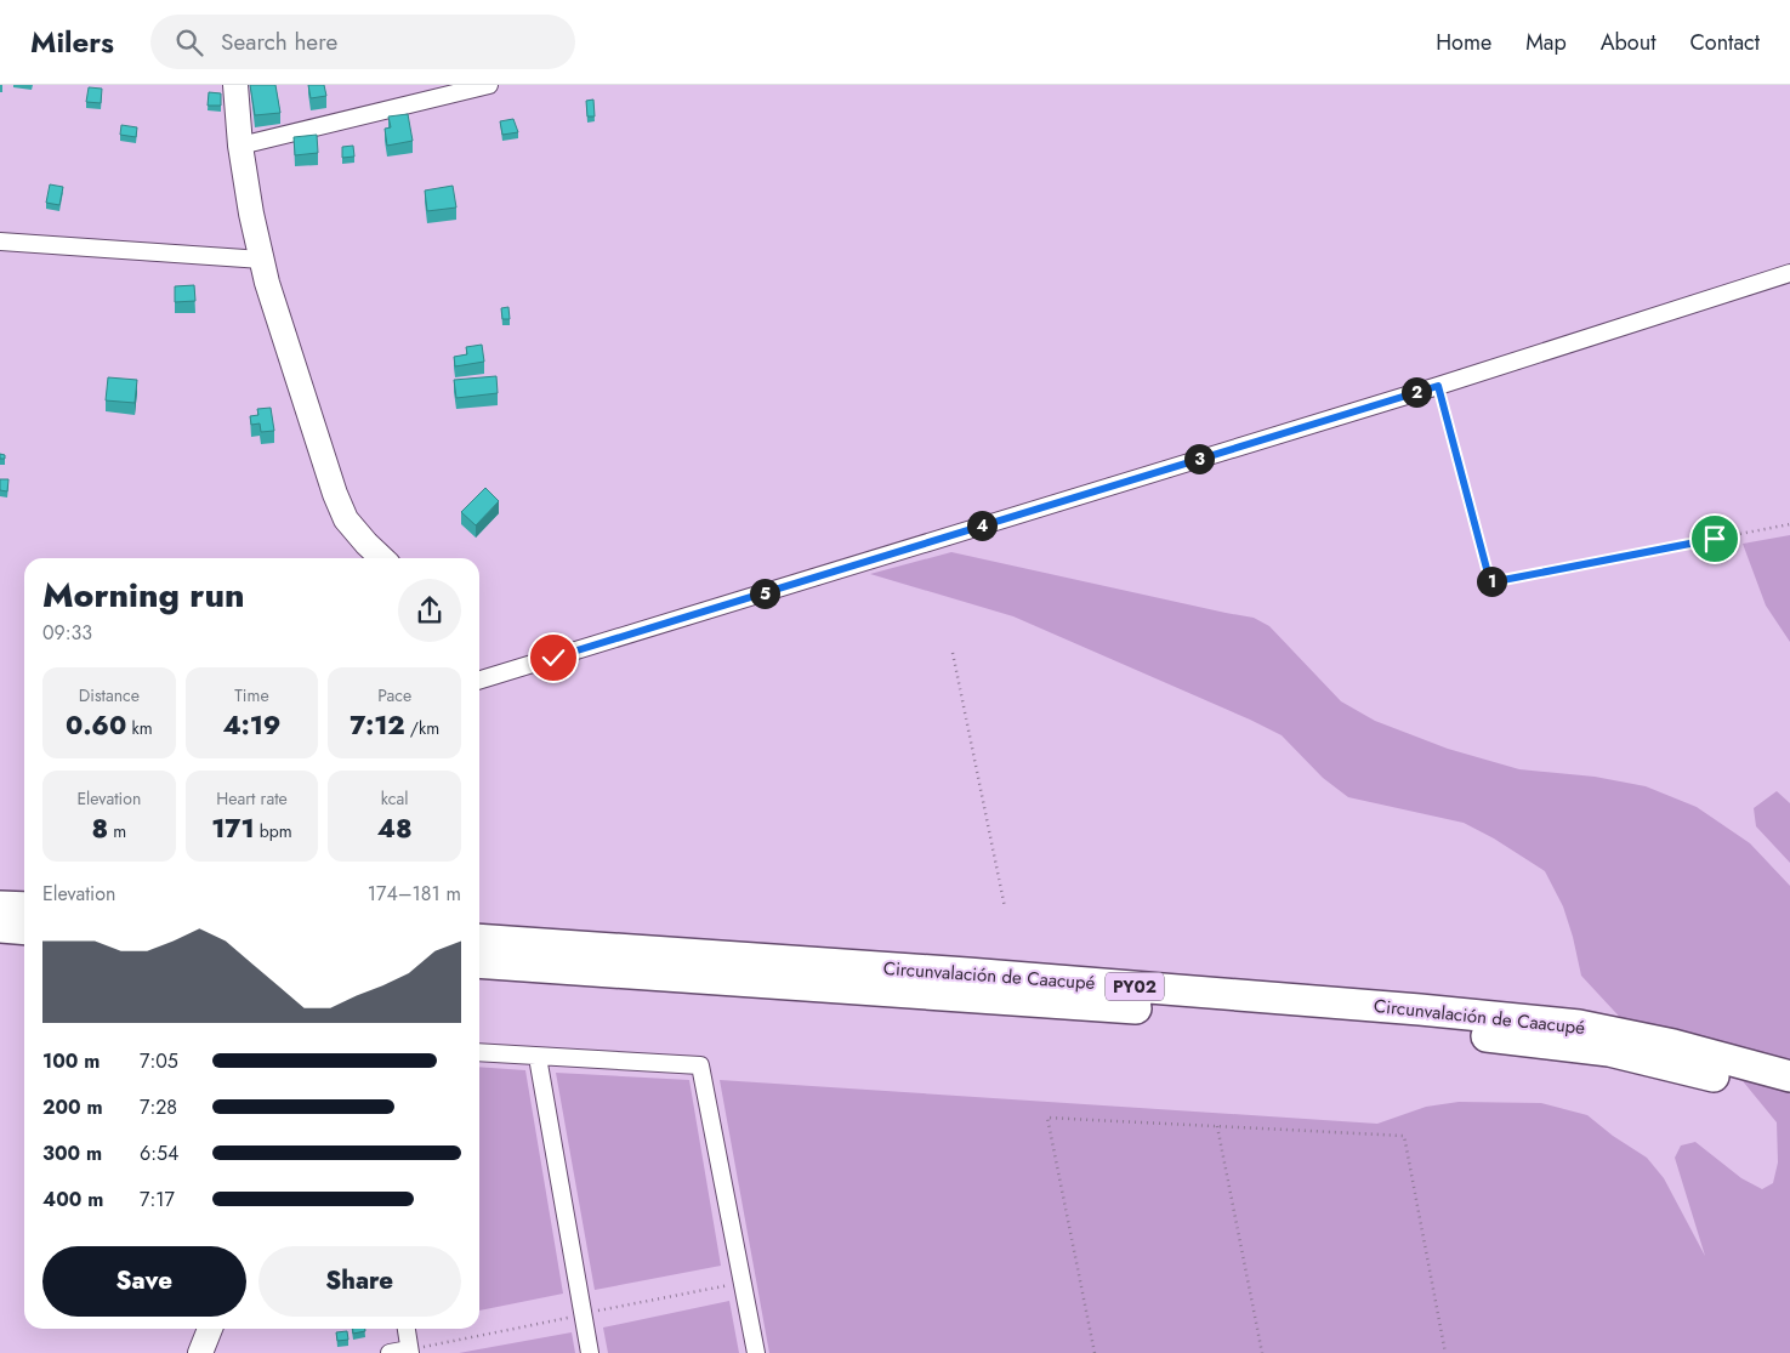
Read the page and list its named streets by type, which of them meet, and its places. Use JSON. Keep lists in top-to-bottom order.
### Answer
{
  "streets": {
    "highway": ["Circunvalación de Caacupé", "PY02"]
  },
  "page": {
    "header": "Milers",
    "search": "Search here",
    "nav": [
      "Home",
      "Map",
      "About",
      "Contact"
    ],
    "pins": [
      "2",
      "3",
      "4",
      "1",
      "5"
    ],
    "heading": ["Morning run", "09:33"],
    "stats": [
      ["Distance", "0.60 km"],
      ["Time", "4:19"],
      ["Pace", "7:12 /km"],
      ["Elevation", "8 m"],
      ["Heart rate", "171 bpm"],
      ["kcal", "48"]
    ],
    "chart": ["Elevation", "174–181 m"],
    "list": [
      {
        "name": "100 m",
        "note": "7:05"
      },
      {
        "name": "200 m",
        "note": "7:28"
      },
      {
        "name": "300 m",
        "note": "6:54"
      },
      {
        "name": "400 m",
        "note": "7:17"
      }
    ],
    "buttons": ["Save", "Share"]
  }
}
